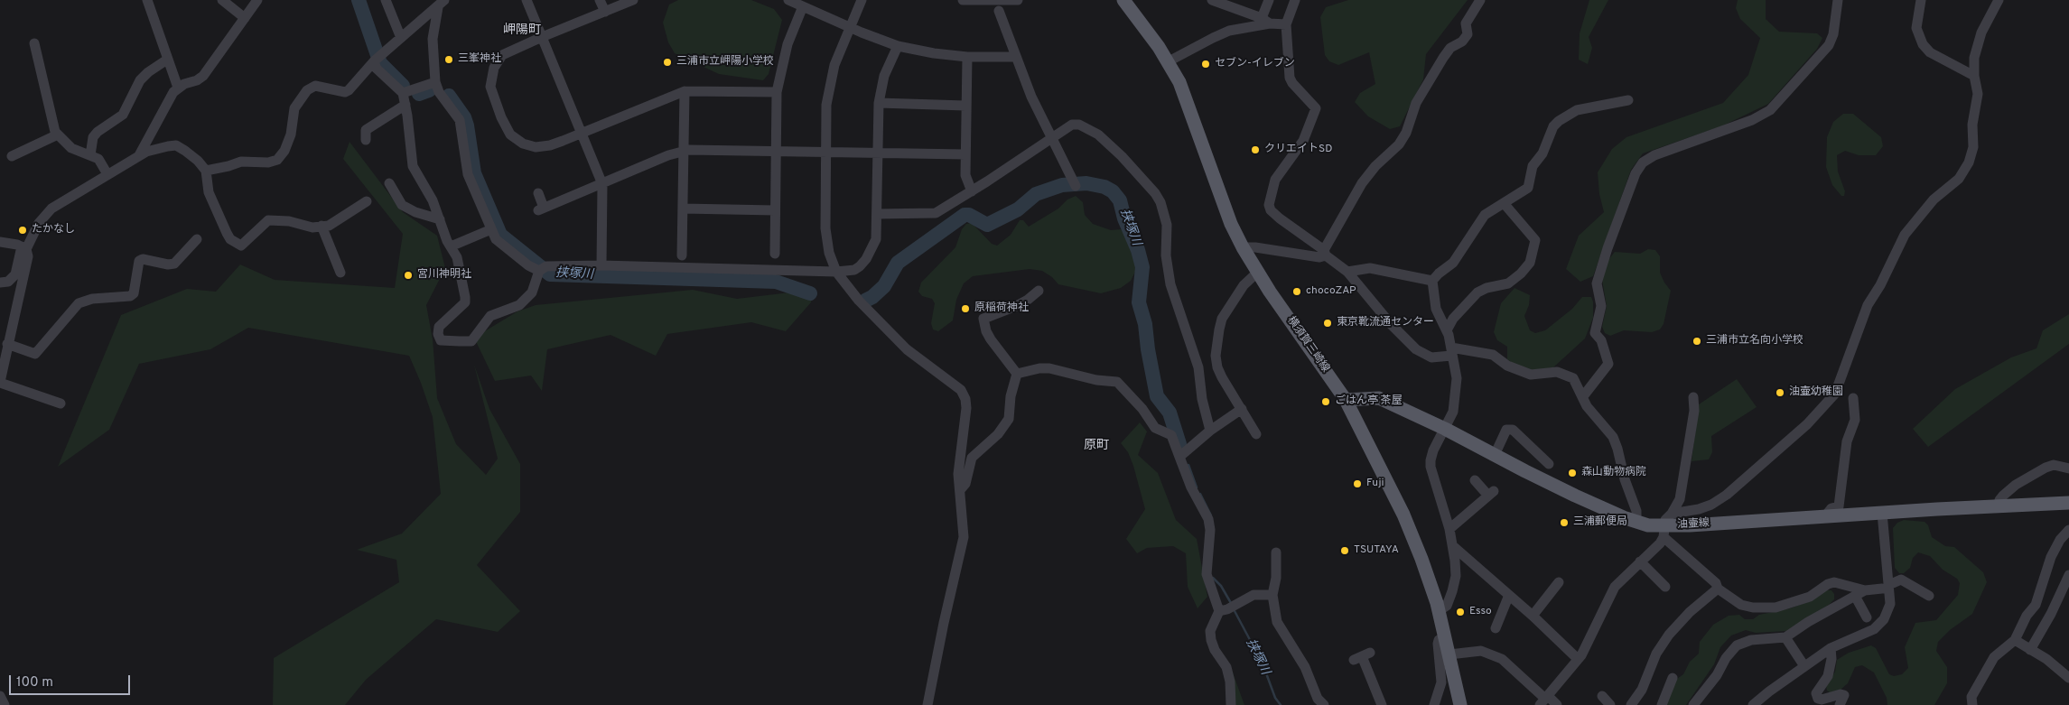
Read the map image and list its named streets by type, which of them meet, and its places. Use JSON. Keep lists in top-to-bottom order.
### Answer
{
  "streets": {
    "main road": ["横須賀三崎線", "油壷線"]
  },
  "crossings": [
    ["横須賀三崎線", "油壷線"]
  ],
  "districts": ["岬陽町", "原町"],
  "water": ["挟塚川"],
  "places": [
    "三峯神社",
    "三浦市立岬陽小学校",
    "セブン-イレブン",
    "クリエイトSD",
    "たかなし",
    "宮川神明社",
    "chocoZAP",
    "原稲荷神社",
    "東京靴流通センター",
    "三浦市立名向小学校",
    "油壷幼稚園",
    "ごはん亭 茶屋",
    "森山動物病院",
    "Fuji",
    "三浦郵便局",
    "TSUTAYA",
    "Esso"
  ],
  "scale_bar": "100 m"
}
